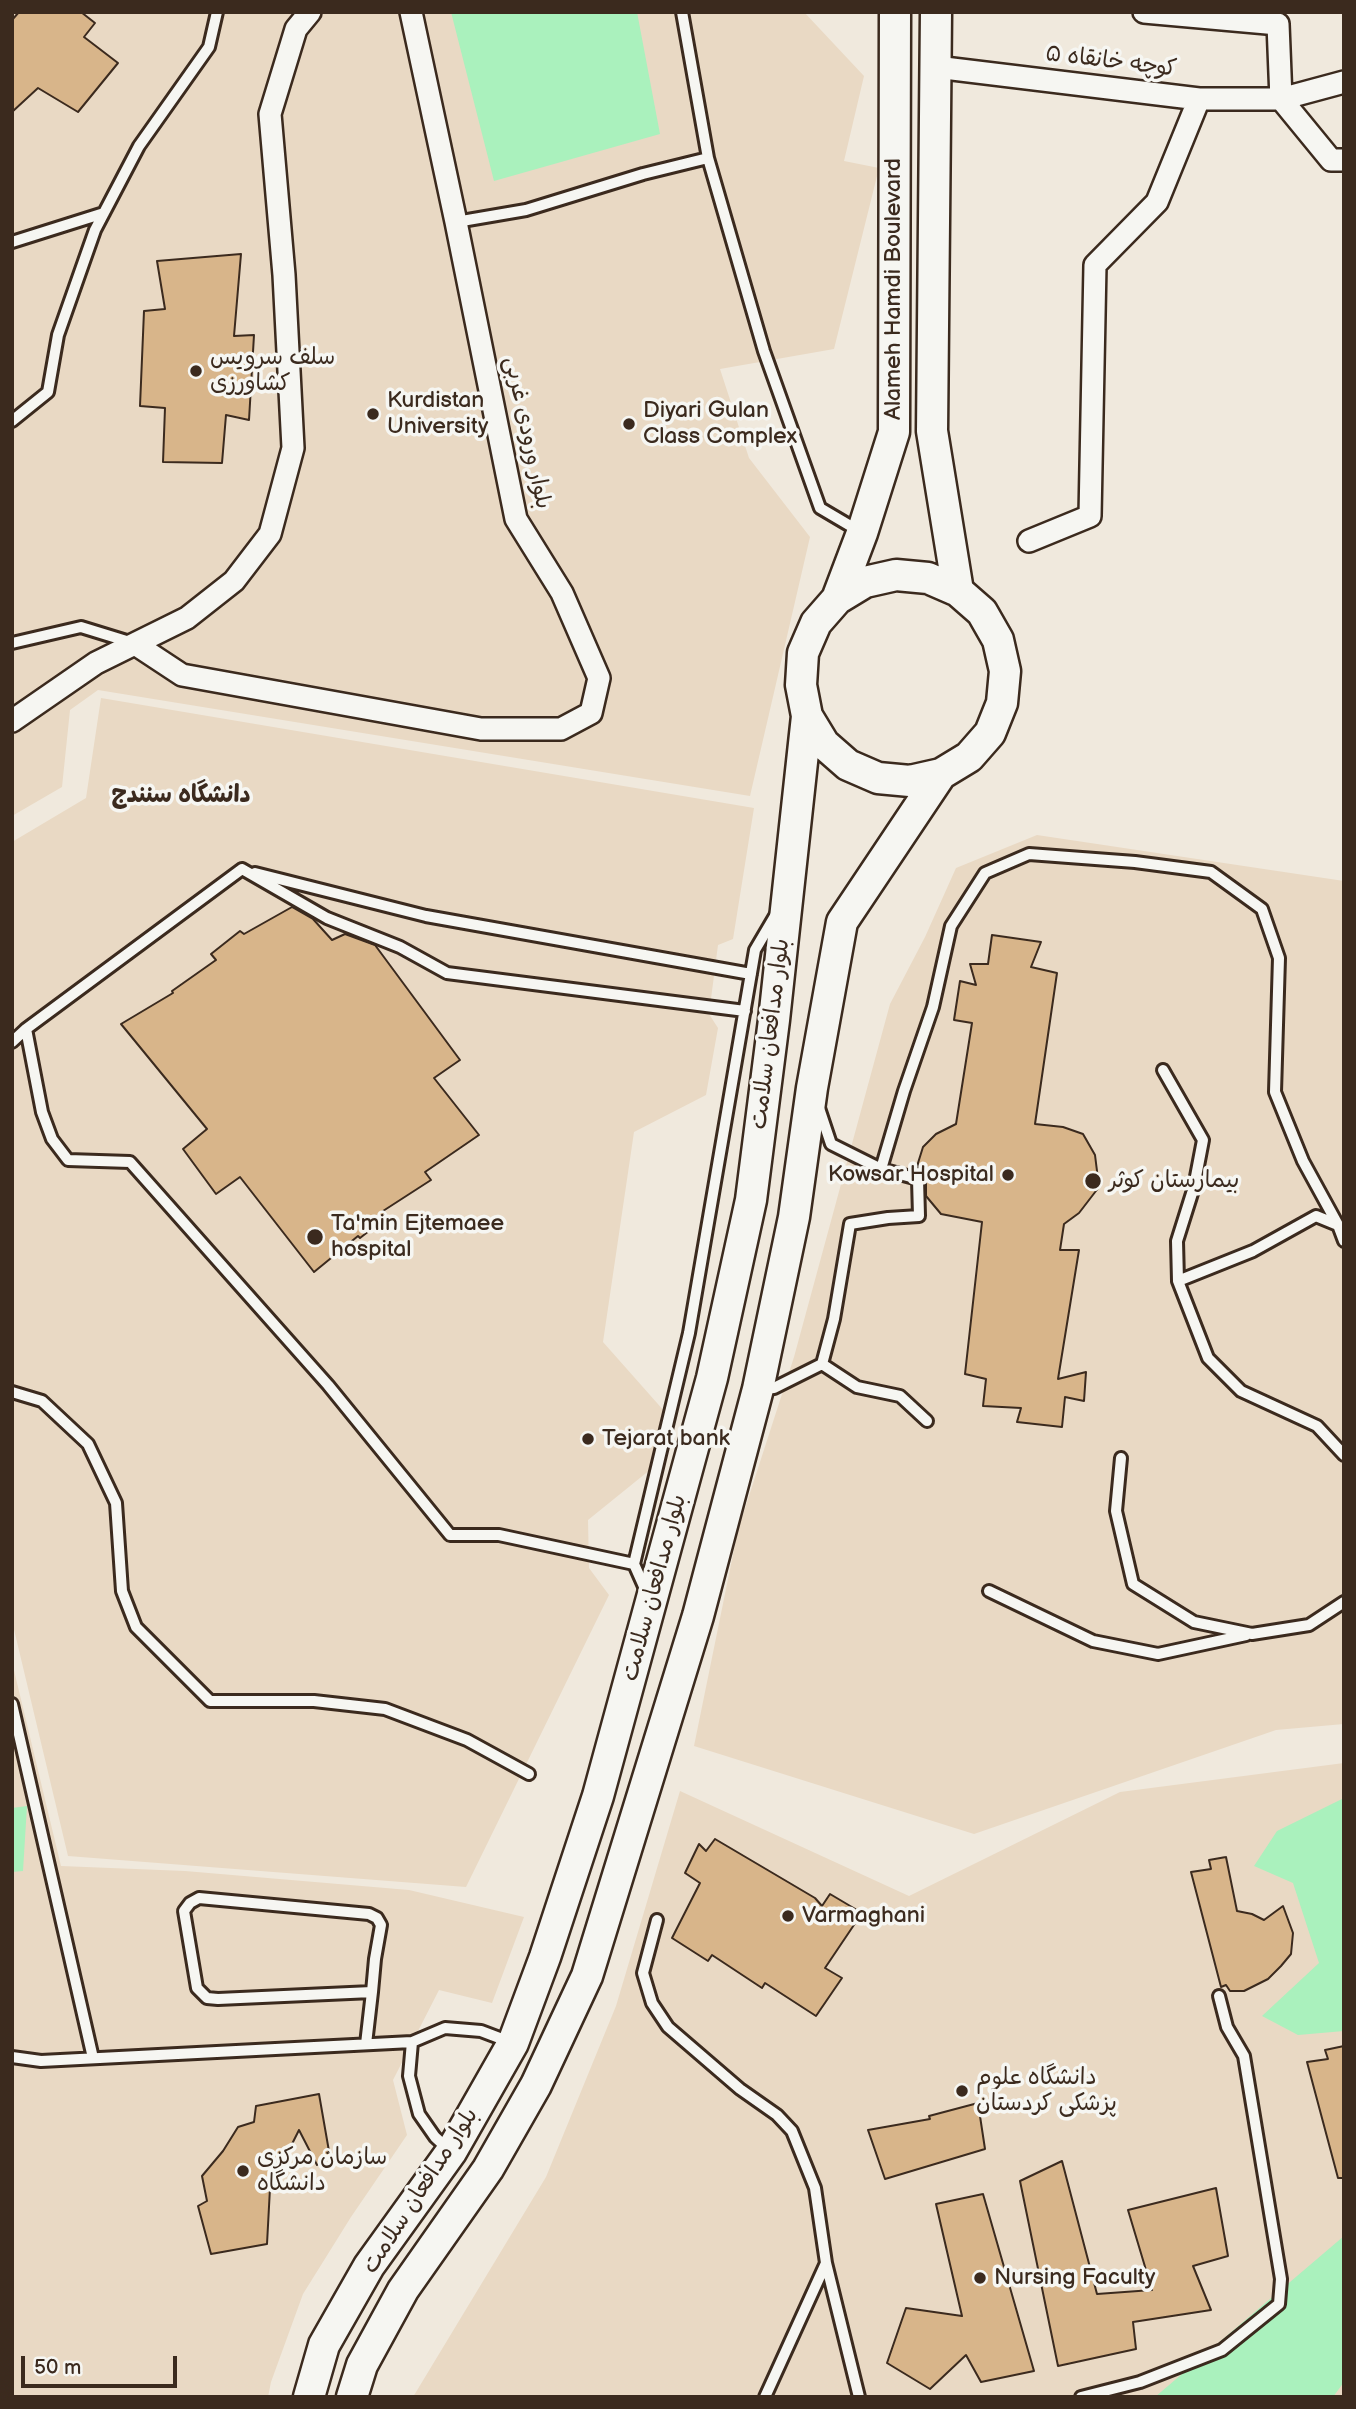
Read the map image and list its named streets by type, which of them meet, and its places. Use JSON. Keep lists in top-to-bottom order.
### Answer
{
  "streets": {
    "main road": ["Alameh Hamdi Boulevard", "بلوار مدافعان سلامت"],
    "street": ["کوچه خانقاه ۵", "بلوار ورودی غربی"]
  },
  "crossings": [
    ["کوچه خانقاه ۵", "Alameh Hamdi Boulevard"],
    ["Alameh Hamdi Boulevard", "بلوار مدافعان سلامت"]
  ],
  "districts": ["دانشگاه سنندج"],
  "places": [
    "سلف سرویس کشاورزی",
    "Kurdistan University",
    "Diyari Gulan Class Complex",
    "Kowsar Hospital",
    "بیمارستان کوثر",
    "Ta'min Ejtemaee hospital",
    "Tejarat bank",
    "Varmaghani",
    "دانشگاه علوم پزشکی کردستان",
    "سازمان مرکزی دانشگاه",
    "Nursing Faculty"
  ],
  "scale_bar": "50 m"
}
